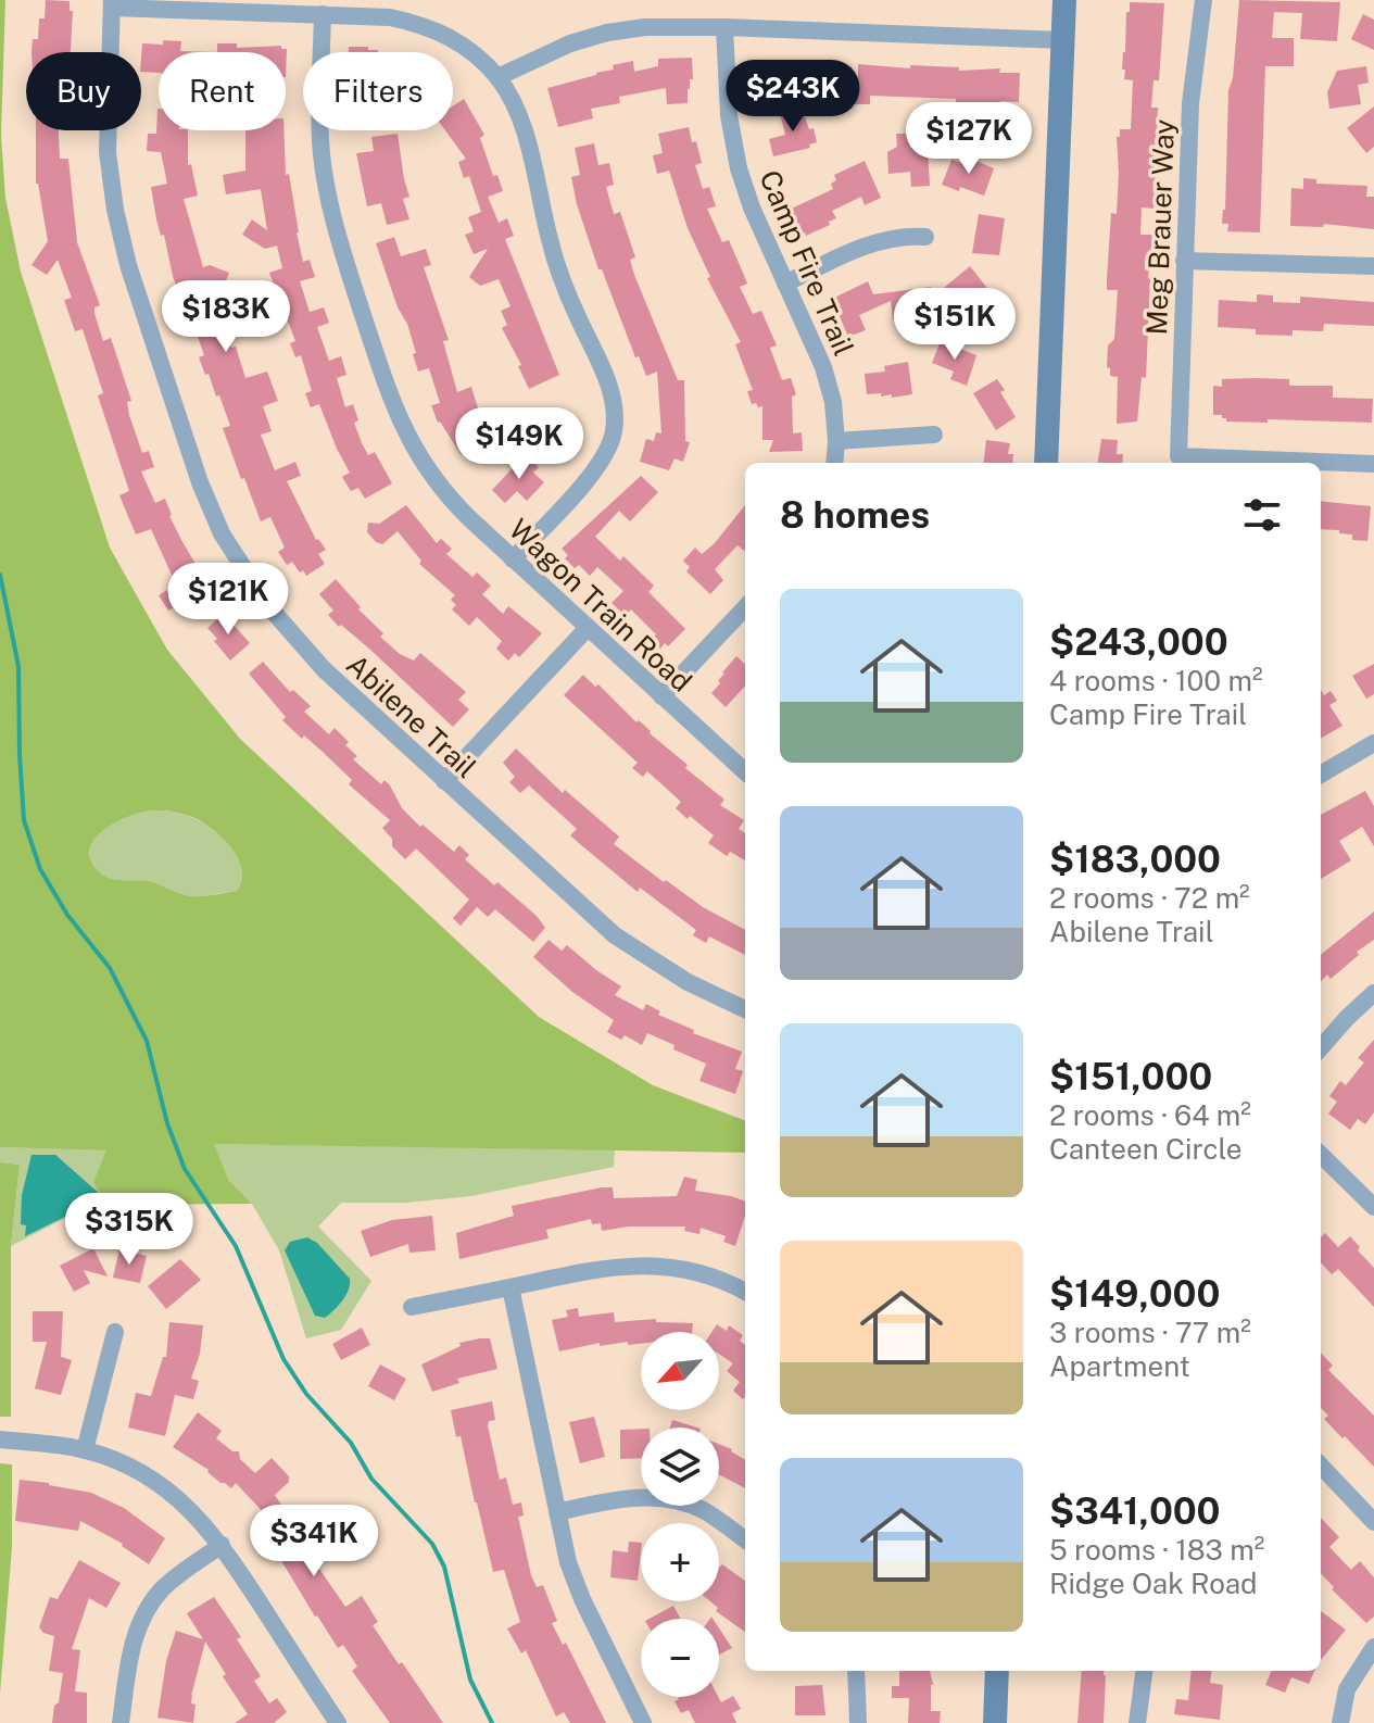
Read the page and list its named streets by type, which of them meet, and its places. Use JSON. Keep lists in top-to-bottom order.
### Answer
{
  "streets": {
    "street": [
      "Meg Brauer Way",
      "Camp Fire Trail",
      "Wagon Train Road",
      "Abilene Trail"
    ]
  },
  "north": "bottom left",
  "page": {
    "chip": ["Buy", "Rent", "Filters"],
    "price": [
      "$243K",
      "$127K",
      "$183K",
      "$151K",
      "$149K",
      "$121K",
      "$315K",
      "$341K"
    ],
    "heading": "8 homes",
    "list": [
      {
        "name": "$243,000",
        "note": "4 rooms · 100 m² · Camp Fire Trail"
      },
      {
        "name": "$183,000",
        "note": "2 rooms · 72 m² · Abilene Trail"
      },
      {
        "name": "$151,000",
        "note": "2 rooms · 64 m² · Canteen Circle"
      },
      {
        "name": "$149,000",
        "note": "3 rooms · 77 m² · Apartment"
      },
      {
        "name": "$341,000",
        "note": "5 rooms · 183 m² · Ridge Oak Road"
      }
    ],
    "map_buttons": ["+", "−"]
  }
}
